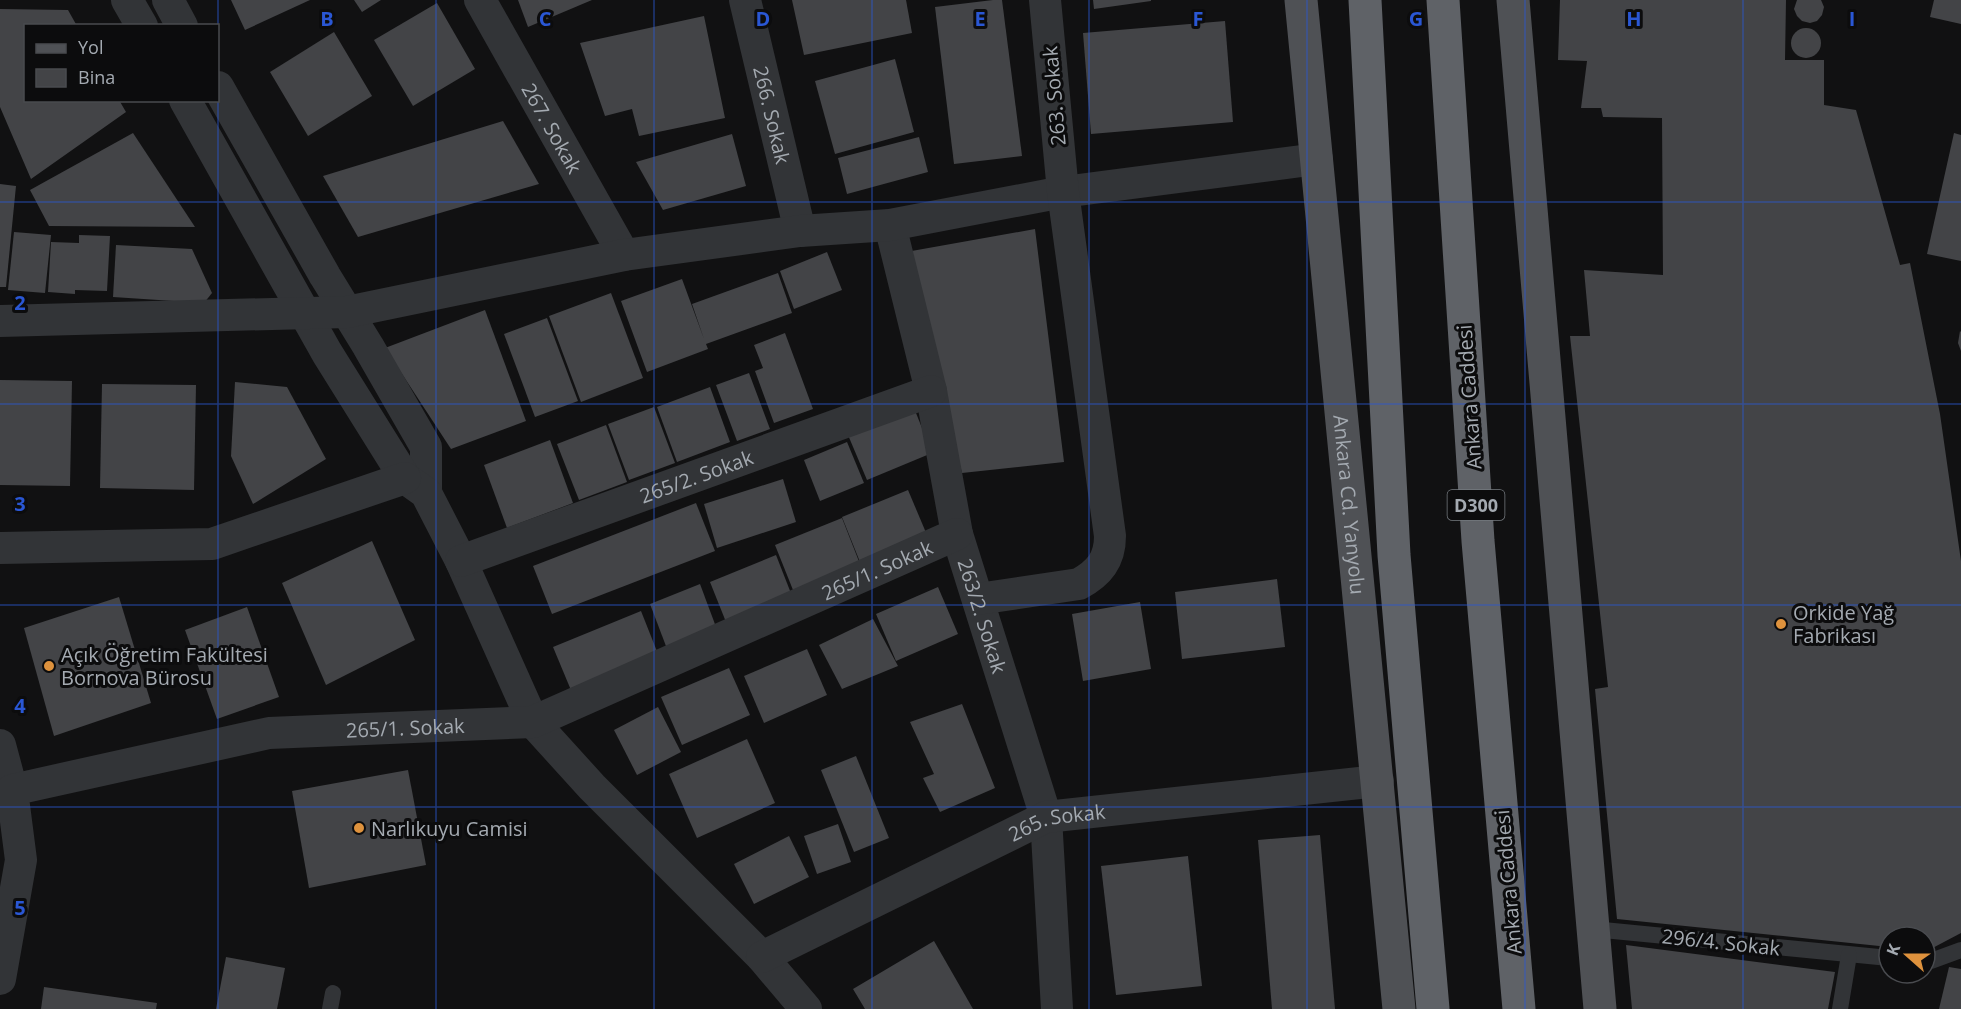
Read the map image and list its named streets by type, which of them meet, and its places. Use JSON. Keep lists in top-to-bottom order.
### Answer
{
  "streets": {
    "highway": ["Ankara Caddesi", "D300"],
    "main road": ["Ankara Cd. Yanyolu"],
    "street": [
      "263. Sokak",
      "266. Sokak",
      "267. Sokak",
      "265/2. Sokak",
      "265/1. Sokak",
      "263/2. Sokak",
      "265. Sokak"
    ],
    "lane": ["296/4. Sokak"]
  },
  "crossings": [
    ["263. Sokak", "263/2. Sokak"],
    ["265/2. Sokak", "263/2. Sokak"],
    ["Ankara Cd. Yanyolu", "265. Sokak"],
    ["265/1. Sokak", "263/2. Sokak"],
    ["263/2. Sokak", "265. Sokak"]
  ],
  "places": ["Orkide Yağ Fabrikası", "Açık Öğretim Fakültesi Bornova Bürosu", "Narlıkuyu Camisi"],
  "legend": ["Yol", "Bina"],
  "north": "left",
  "grid": {
    "columns": [
      "B",
      "C",
      "D",
      "E",
      "F",
      "G",
      "H",
      "I"
    ],
    "rows": [
      "2",
      "3",
      "4",
      "5"
    ]
  }
}
